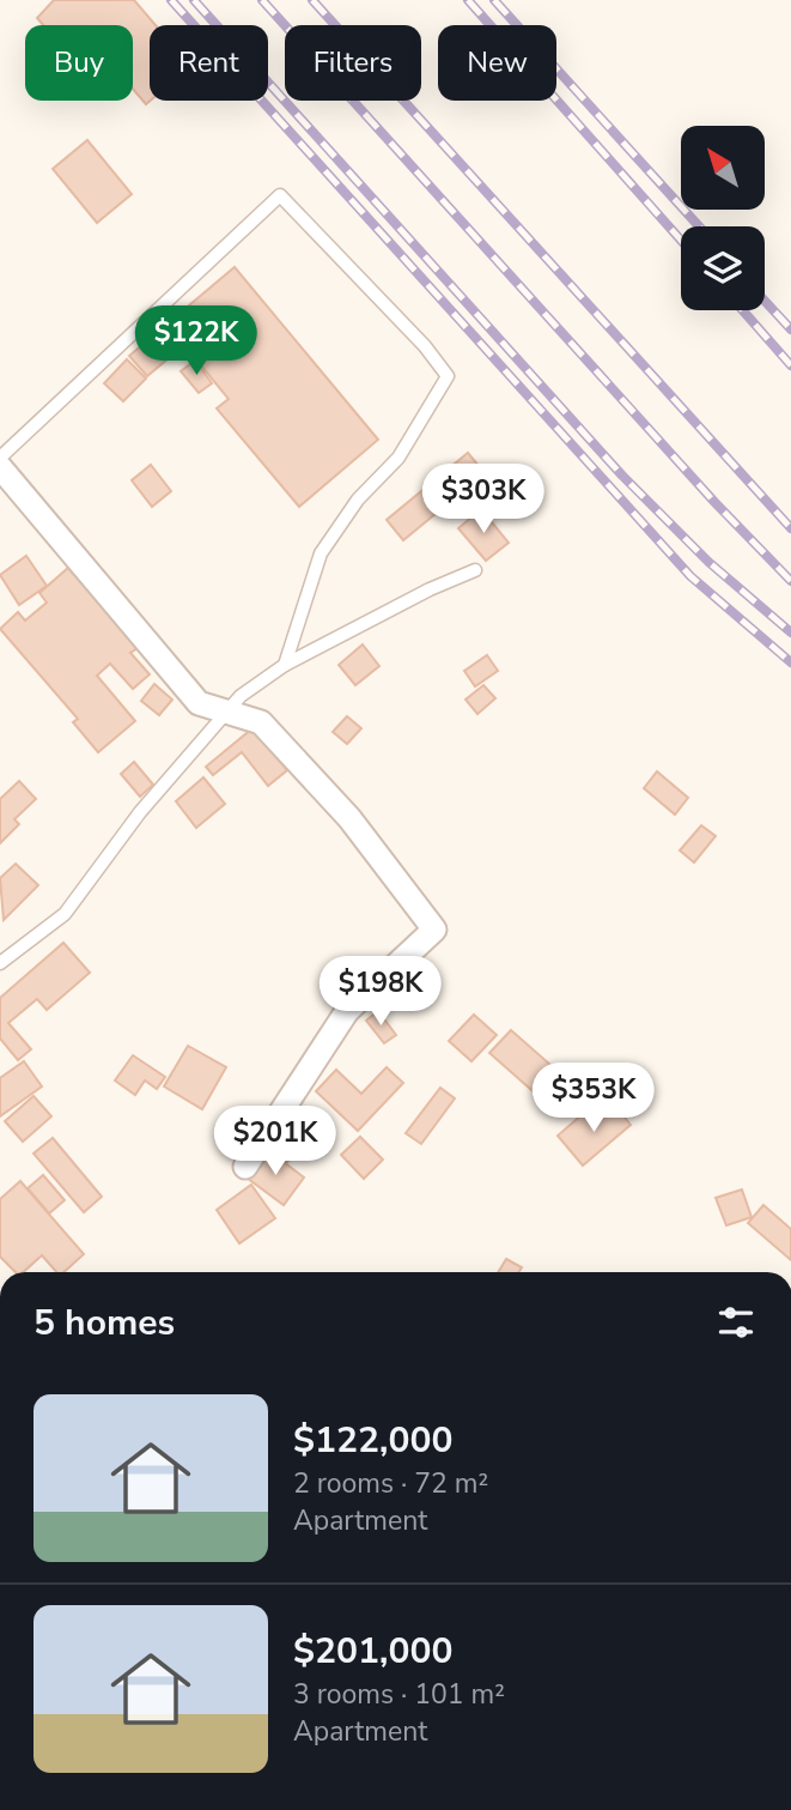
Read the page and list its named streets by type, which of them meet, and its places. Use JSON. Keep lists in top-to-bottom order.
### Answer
{
  "north": "top left",
  "page": {
    "chip": [
      "Buy",
      "Rent",
      "Filters",
      "New"
    ],
    "price": [
      "$122K",
      "$303K",
      "$198K",
      "$353K",
      "$201K"
    ],
    "heading": "5 homes",
    "list": [
      {
        "name": "$122,000",
        "note": "2 rooms · 72 m² · Apartment"
      },
      {
        "name": "$201,000",
        "note": "3 rooms · 101 m² · Apartment"
      }
    ]
  }
}
